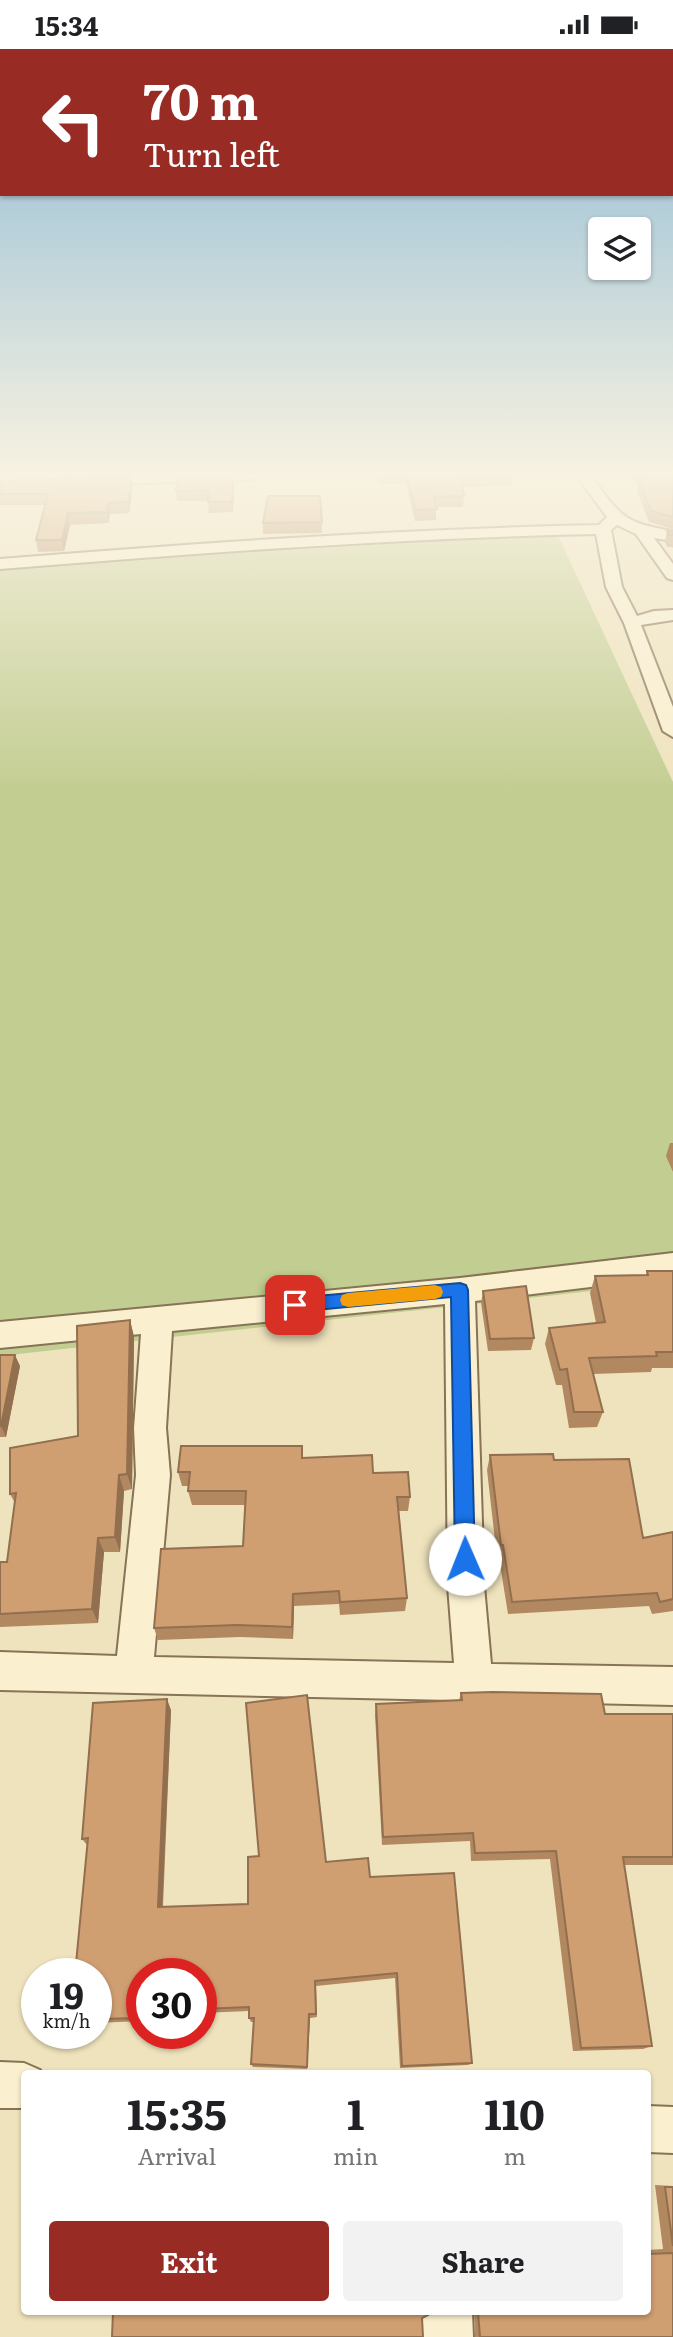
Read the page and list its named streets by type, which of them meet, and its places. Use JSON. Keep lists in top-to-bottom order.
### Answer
{
  "page": {
    "status": "15:34",
    "turn": ["70 m", "Turn left"],
    "speed": "19 km/h",
    "limit": "30",
    "eta": [
      "15:35",
      "Arrival",
      "1",
      "min",
      "110",
      "m"
    ],
    "buttons": ["Exit", "Share"]
  }
}
